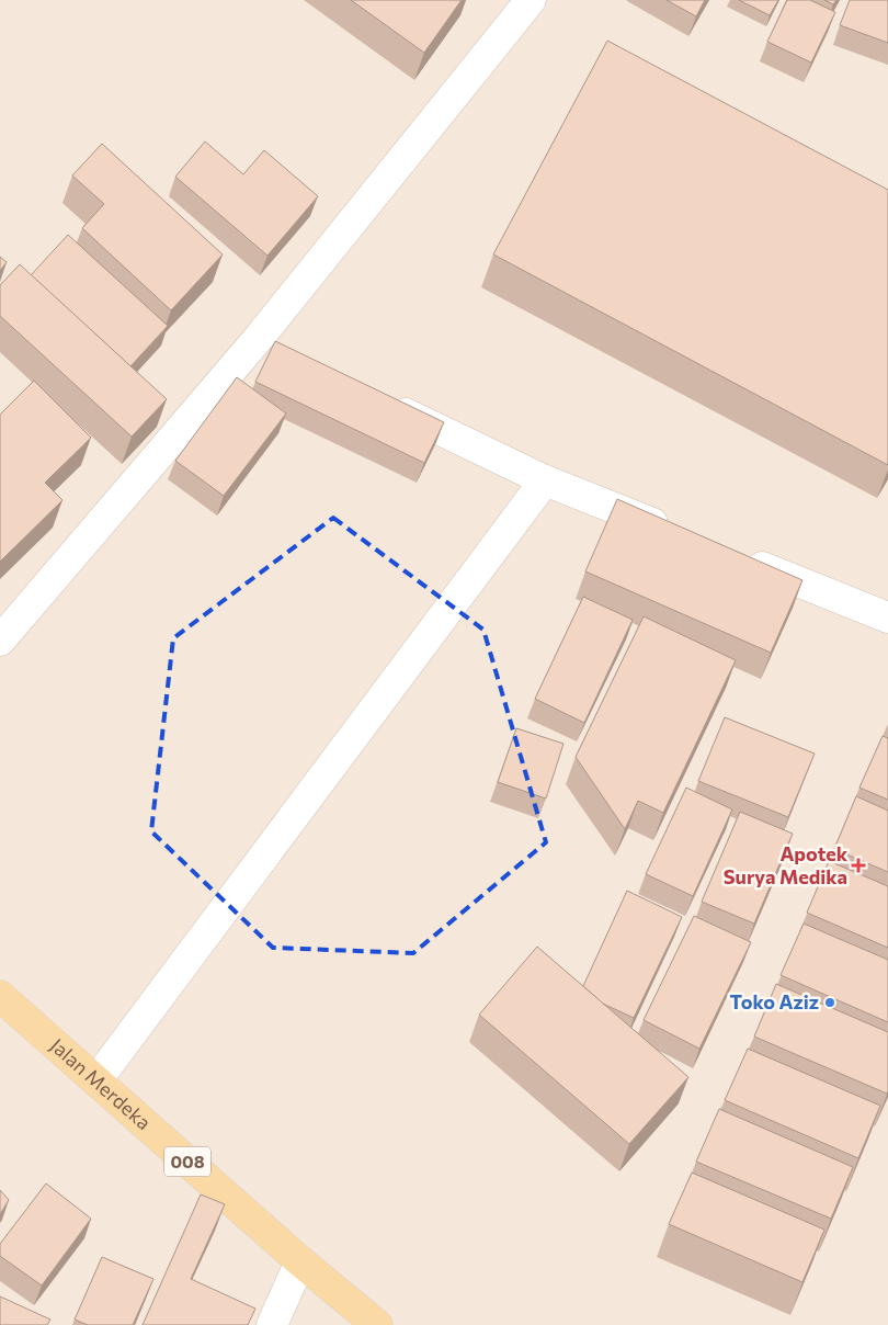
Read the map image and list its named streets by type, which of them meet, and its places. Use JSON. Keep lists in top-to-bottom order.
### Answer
{
  "streets": {
    "main road": ["Jalan Merdeka", "008"]
  },
  "places": {
    "health": ["Apotek Surya Medika"],
    "other": ["Toko Aziz"]
  }
}
